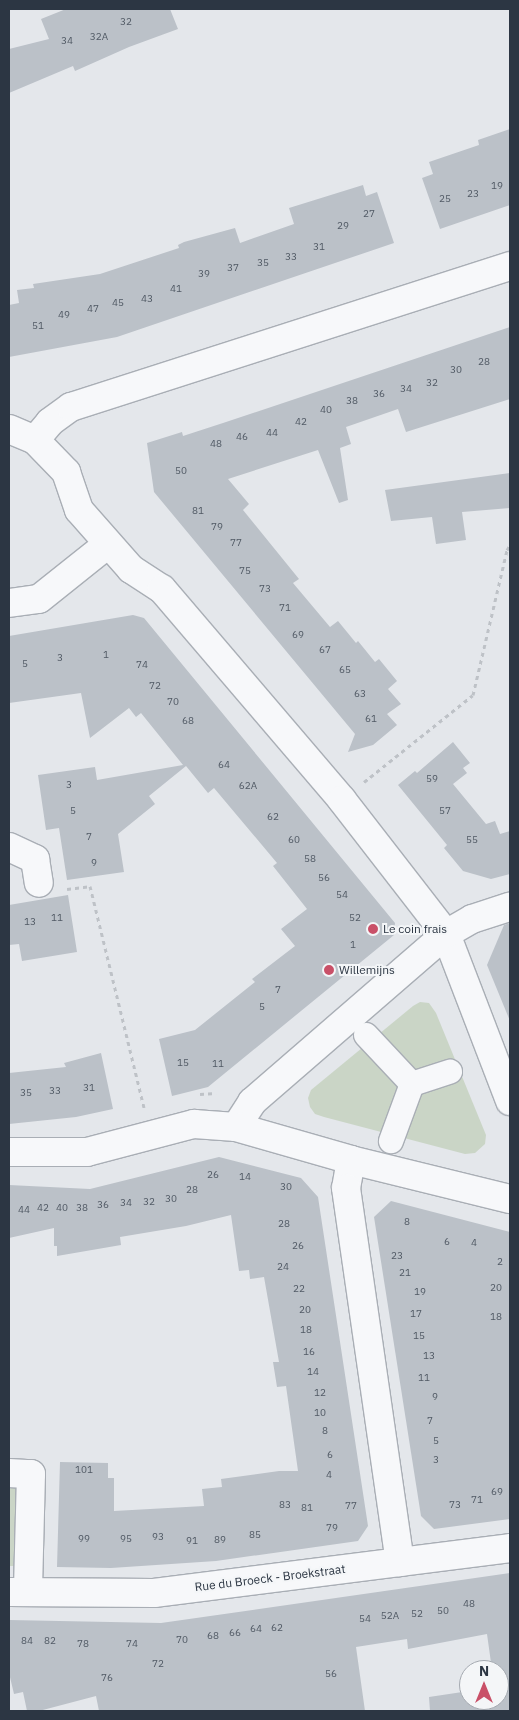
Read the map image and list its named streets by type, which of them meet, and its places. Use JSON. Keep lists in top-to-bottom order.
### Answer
{
  "streets": {
    "street": ["Rue du Broeck - Broekstraat"]
  },
  "places": ["Le coin frais", "Willemijns"],
  "house_numbers": [
    "32",
    "32A",
    "34",
    "19",
    "23",
    "25",
    "27",
    "29",
    "31",
    "33",
    "35",
    "37",
    "39",
    "41",
    "43",
    "45",
    "47",
    "49",
    "51",
    "28",
    "30",
    "32",
    "34",
    "36",
    "38",
    "40",
    "42",
    "44",
    "46",
    "48",
    "50",
    "81",
    "79",
    "77",
    "75",
    "73",
    "71",
    "69",
    "67",
    "1",
    "3",
    "5",
    "74",
    "65",
    "72",
    "63",
    "70",
    "61",
    "68",
    "64",
    "59",
    "3",
    "62A",
    "5",
    "57",
    "62",
    "7",
    "60",
    "55",
    "58",
    "9",
    "56",
    "54",
    "11",
    "52",
    "13",
    "1",
    "7",
    "5",
    "15",
    "11",
    "31",
    "33",
    "35",
    "26",
    "14",
    "30",
    "28",
    "30",
    "32",
    "34",
    "36",
    "42",
    "40",
    "38",
    "44",
    "8",
    "28",
    "6",
    "4",
    "26",
    "23",
    "2",
    "24",
    "21",
    "20",
    "22",
    "19",
    "20",
    "17",
    "18",
    "18",
    "15",
    "16",
    "13",
    "14",
    "11",
    "12",
    "9",
    "10",
    "7",
    "8",
    "5",
    "6",
    "3",
    "101",
    "4",
    "69",
    "71",
    "83",
    "73",
    "77",
    "81",
    "79",
    "85",
    "93",
    "99",
    "95",
    "89",
    "91",
    "48",
    "50",
    "52",
    "52A",
    "54",
    "62",
    "64",
    "66",
    "68",
    "70",
    "84",
    "82",
    "78",
    "74",
    "72",
    "56",
    "76"
  ],
  "north": "top"
}
